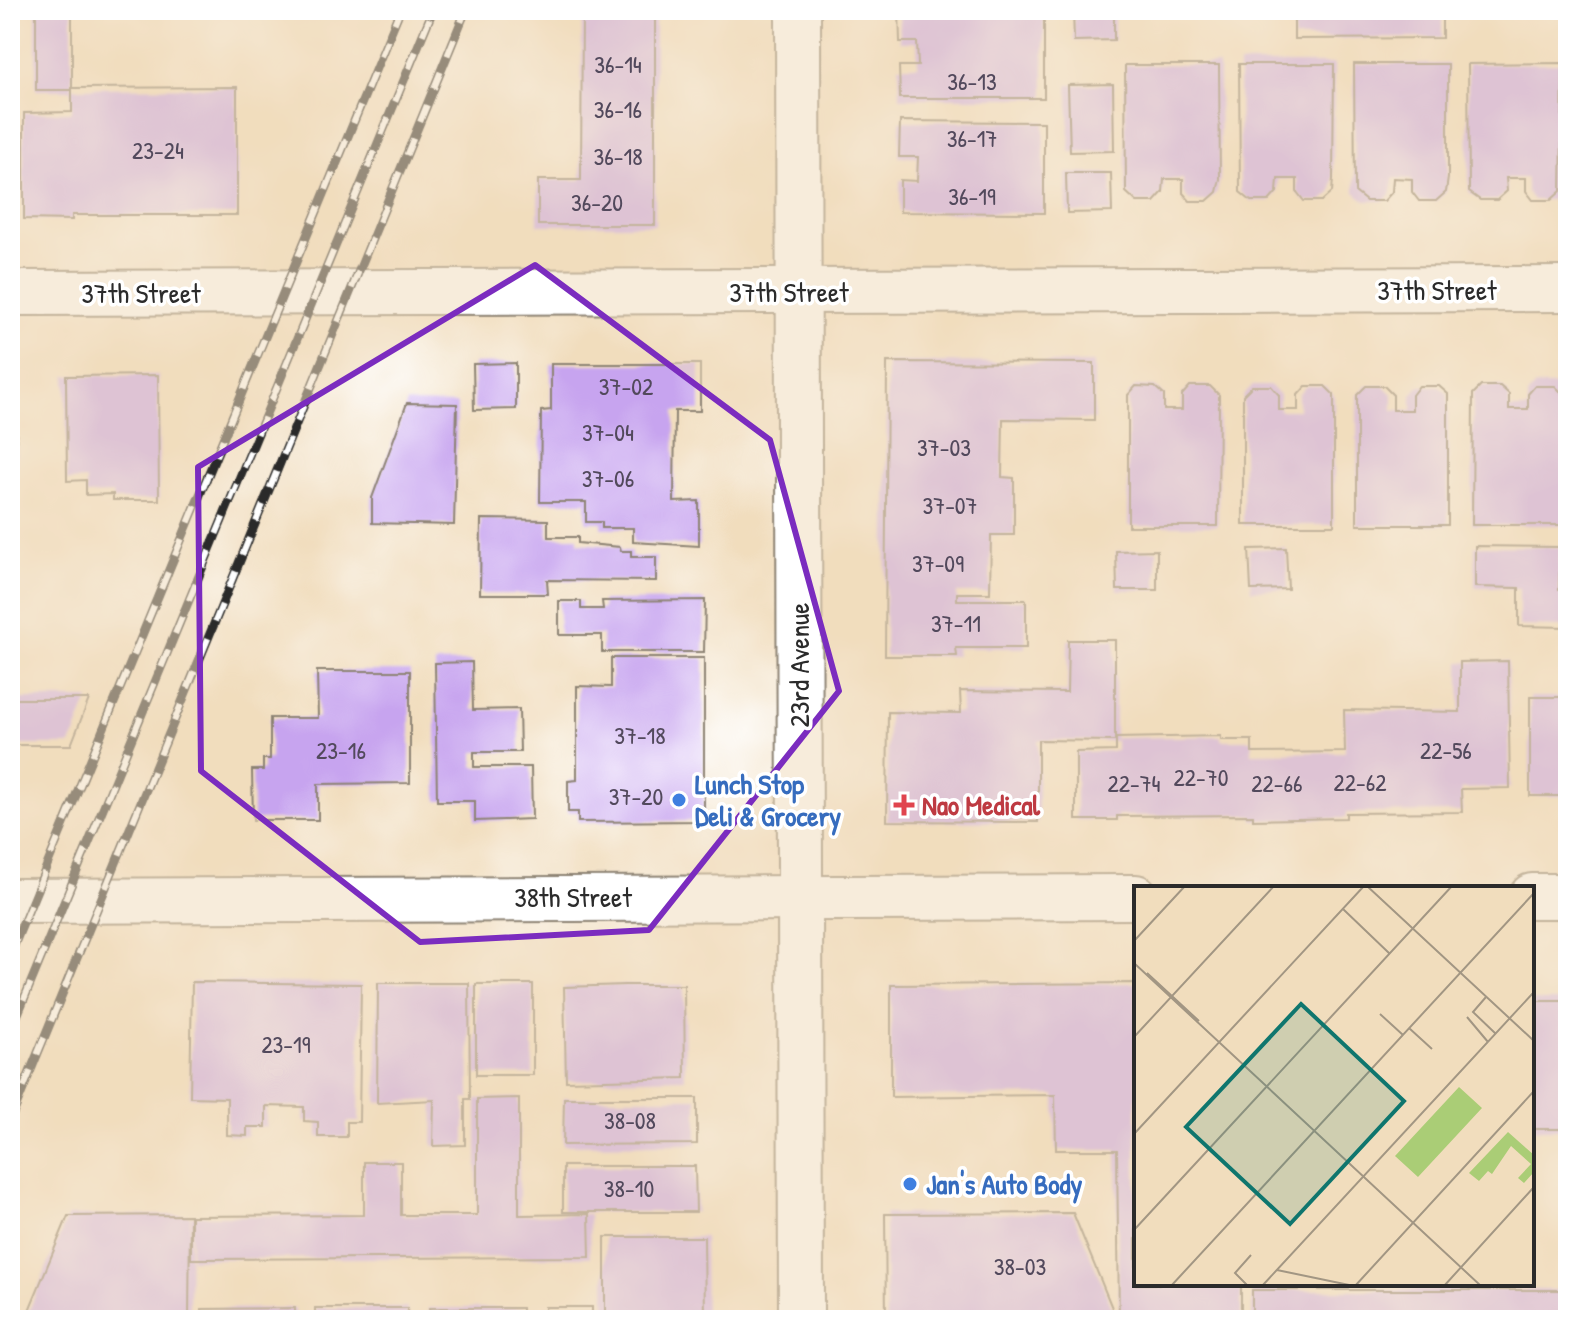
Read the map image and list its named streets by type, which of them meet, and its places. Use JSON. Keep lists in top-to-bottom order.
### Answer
{
  "streets": {
    "street": ["37th Street", "23rd Avenue", "38th Street"]
  },
  "crossings": [
    ["37th Street", "23rd Avenue"],
    ["23rd Avenue", "38th Street"]
  ],
  "places": {
    "other": ["Lunch Stop Deli & Grocery", "Jan's Auto Body"],
    "health": ["Nao Medical"]
  },
  "house_numbers": [
    "36-14",
    "36-13",
    "36-16",
    "36-17",
    "23-24",
    "36-18",
    "36-19",
    "36-20",
    "37-02",
    "37-04",
    "37-03",
    "37-06",
    "37-07",
    "37-09",
    "37-11",
    "37-18",
    "23-16",
    "22-56",
    "22-70",
    "22-62",
    "22-74",
    "22-66",
    "37-20",
    "23-19",
    "38-08",
    "38-10",
    "38-03"
  ]
}
